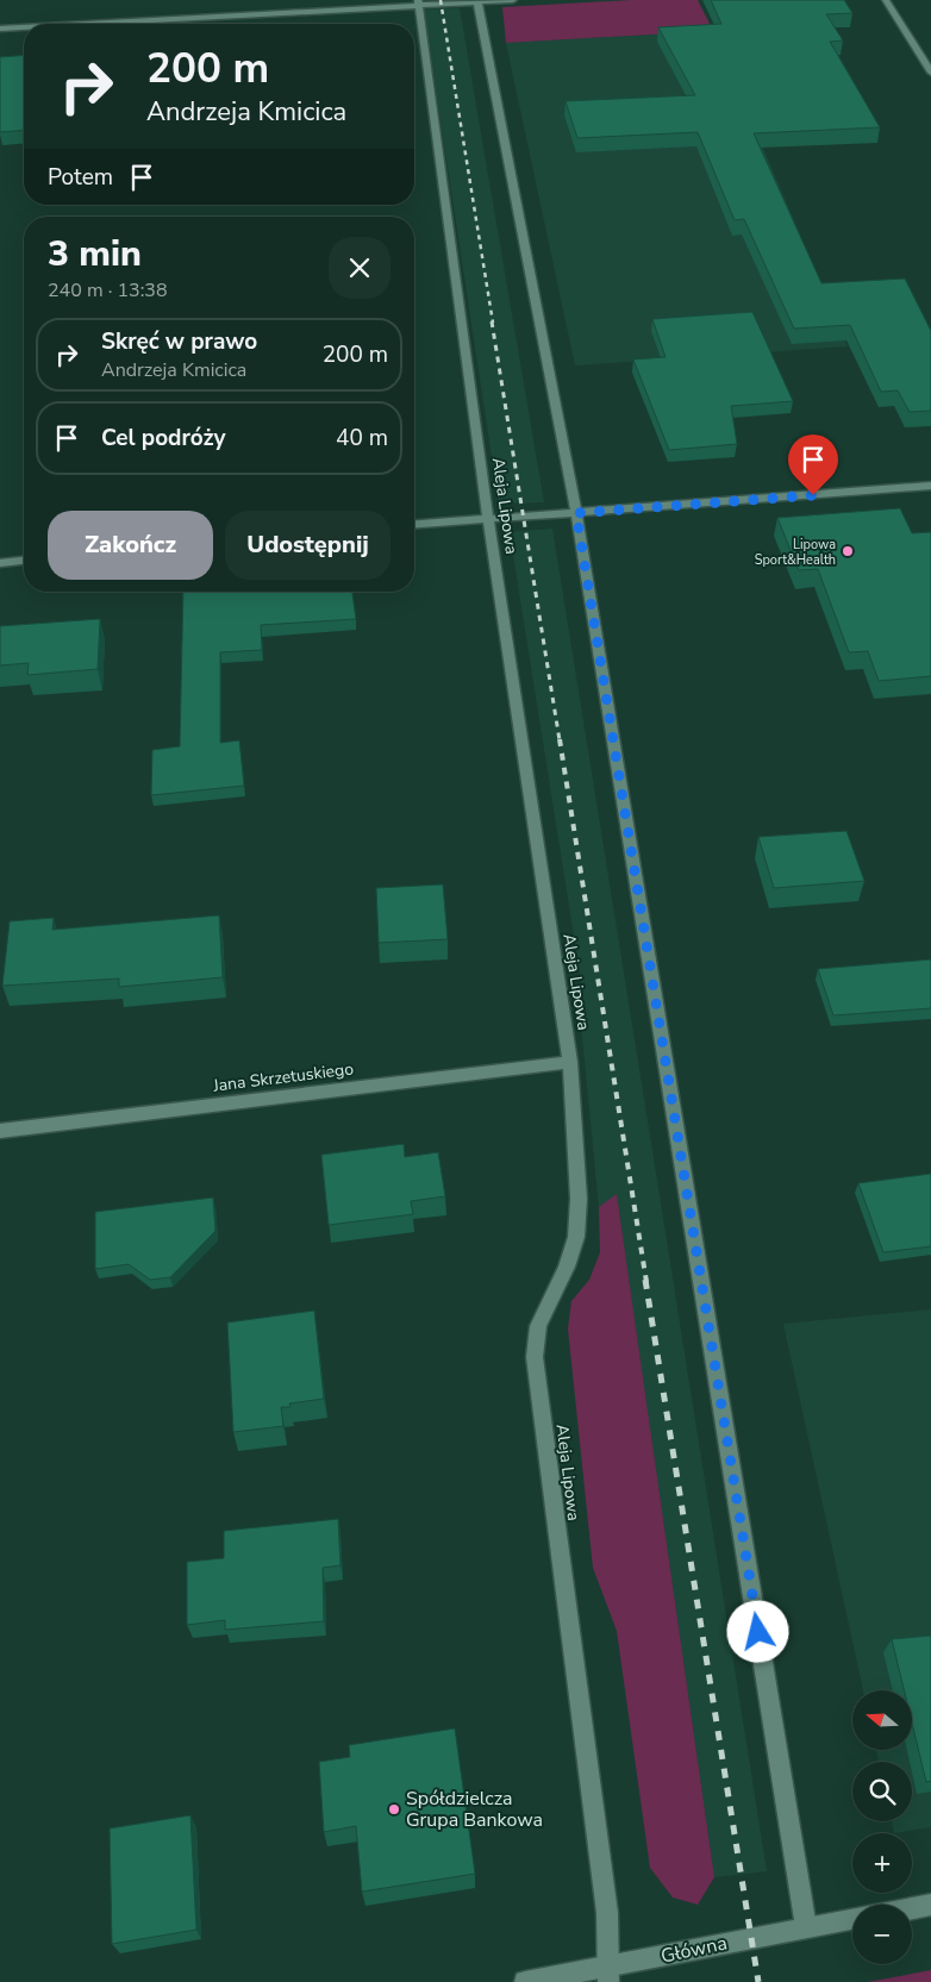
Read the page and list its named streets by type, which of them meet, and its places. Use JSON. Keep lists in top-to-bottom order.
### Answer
{
  "streets": {
    "street": ["Aleja Lipowa", "Jana Skrzetuskiego", "Główna"]
  },
  "crossings": [
    ["Aleja Lipowa", "Jana Skrzetuskiego"],
    ["Aleja Lipowa", "Główna"]
  ],
  "places": ["Lipowa Sport&Health", "Spółdzielcza Grupa Bankowa"],
  "north": "left",
  "page": {
    "turn": ["200 m", "Andrzeja Kmicica"],
    "then": "Potem",
    "heading": ["3 min", "240 m · 13:38"],
    "list": [
      {
        "name": "Skręć w prawo",
        "note": "Andrzeja Kmicica",
        "value": "200 m"
      },
      {
        "name": "Cel podróży",
        "value": "40 m"
      }
    ],
    "buttons": ["Zakończ", "Udostępnij"],
    "map_buttons": ["+", "−"]
  }
}
